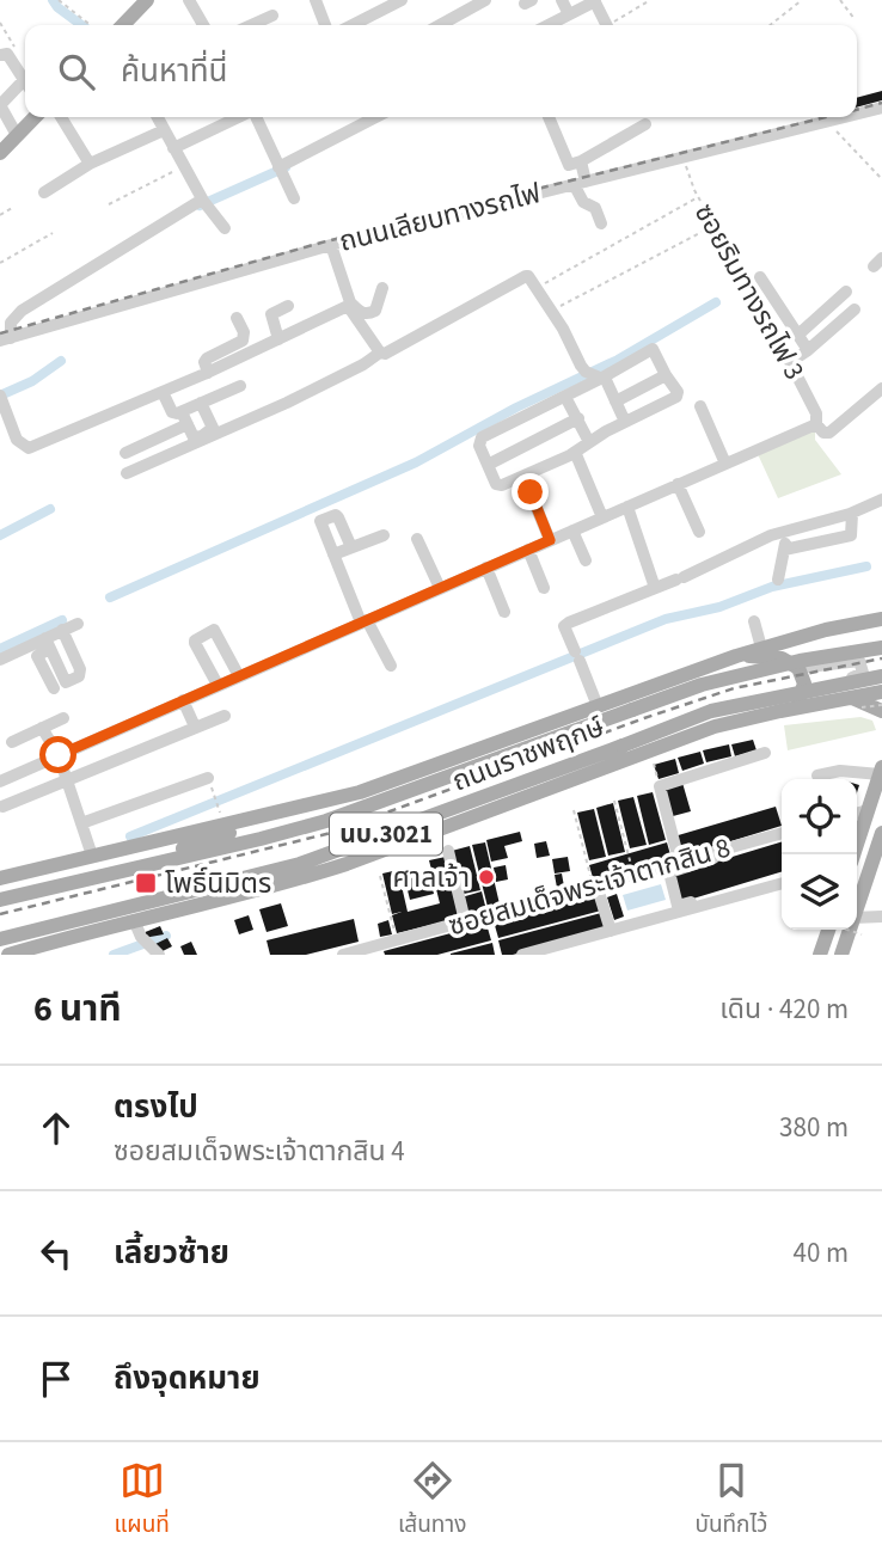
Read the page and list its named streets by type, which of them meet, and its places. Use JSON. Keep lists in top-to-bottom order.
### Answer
{
  "streets": {
    "main road": ["ถนนราชพฤกษ์", "นบ.3021"],
    "street": ["ถนนเลียบทางรถไฟ", "ซอยริมทางรถไฟ 3", "ซอยสมเด็จพระเจ้าตากสิน 8"]
  },
  "crossings": [
    ["ถนนเลียบทางรถไฟ", "ซอยริมทางรถไฟ 3"]
  ],
  "places": {
    "other": ["ศาลเจ้า"],
    "transit": ["โพธิ์นิมิตร"]
  },
  "page": {
    "search": "ค้นหาที่นี่",
    "heading": ["6 นาที", "เดิน · 420 m"],
    "list": [
      ["ตรงไป", "ซอยสมเด็จพระเจ้าตากสิน 4", "380 m"],
      ["เลี้ยวซ้าย", "40 m"],
      "ถึงจุดหมาย"
    ],
    "nav": ["แผนที่", "เส้นทาง", "บันทึกไว้"]
  }
}
